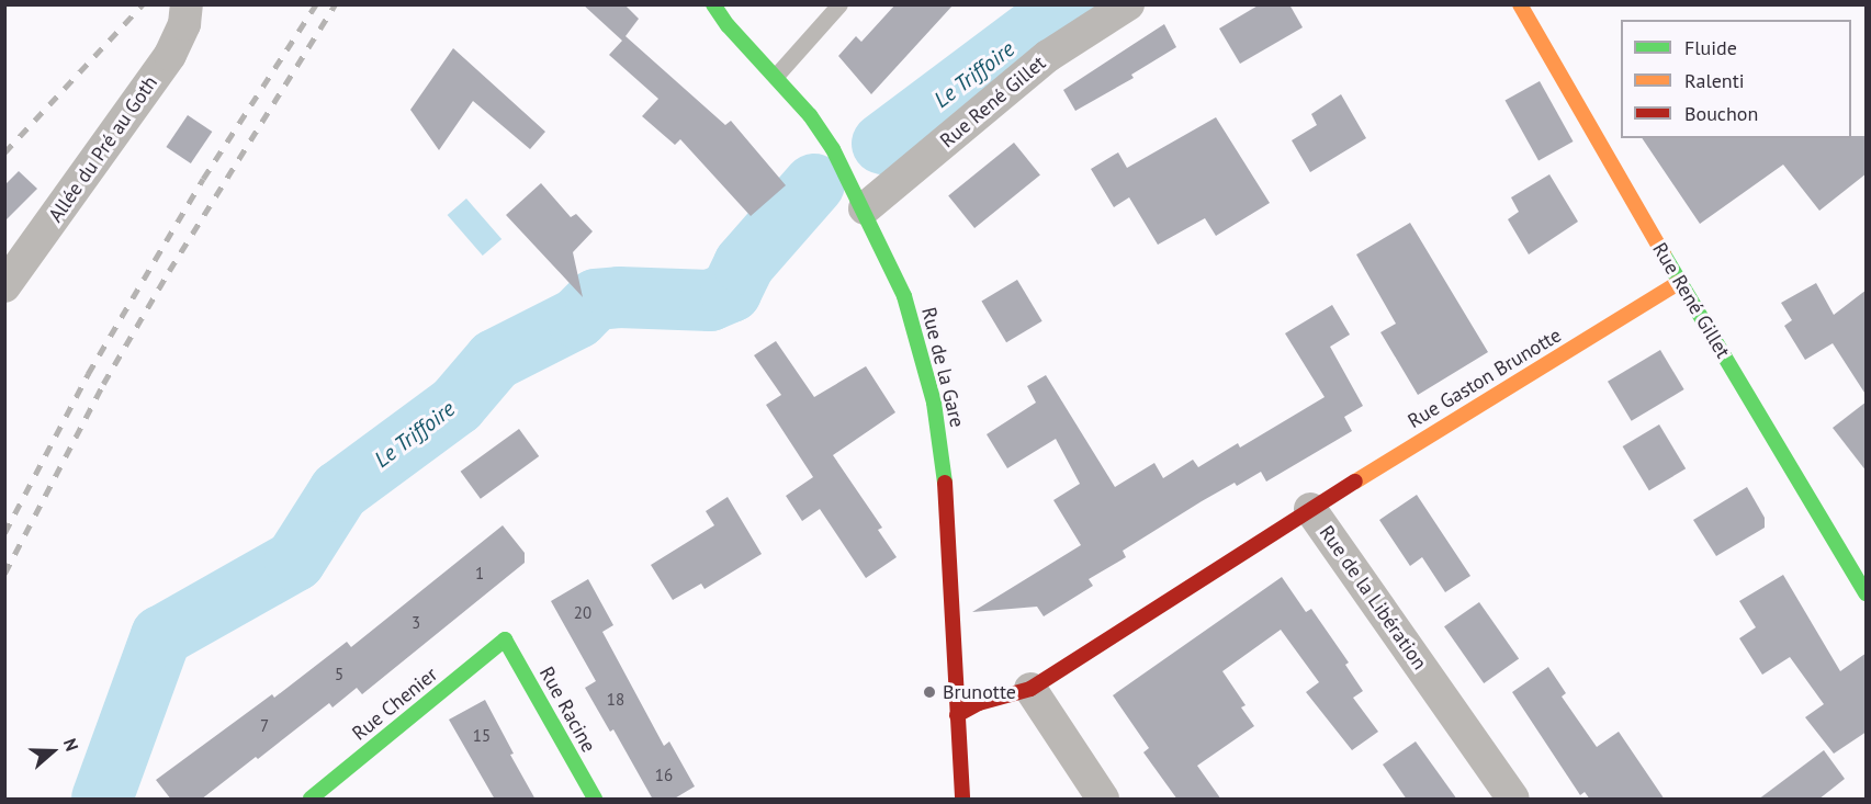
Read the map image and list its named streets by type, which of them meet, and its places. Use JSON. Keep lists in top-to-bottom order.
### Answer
{
  "streets": {
    "street": [
      "Rue René Gillet",
      "Allée du Pré au Goth",
      "Rue de la Gare",
      "Rue Gaston Brunotte",
      "Rue de la Libération",
      "Rue Chenier",
      "Rue Racine"
    ]
  },
  "crossings": [
    ["Rue René Gillet", "Rue de la Gare"],
    ["Rue René Gillet", "Rue Gaston Brunotte"],
    ["Rue de la Gare", "Rue de la Libération"],
    ["Rue Gaston Brunotte", "Rue de la Libération"],
    ["Rue Chenier", "Rue Racine"]
  ],
  "water": ["Le Triffoire"],
  "places": ["Brunotte"],
  "house_numbers": [
    "1",
    "20",
    "3",
    "5",
    "18",
    "7",
    "15",
    "16"
  ],
  "legend": ["Fluide", "Ralenti", "Bouchon"],
  "north": "right"
}
